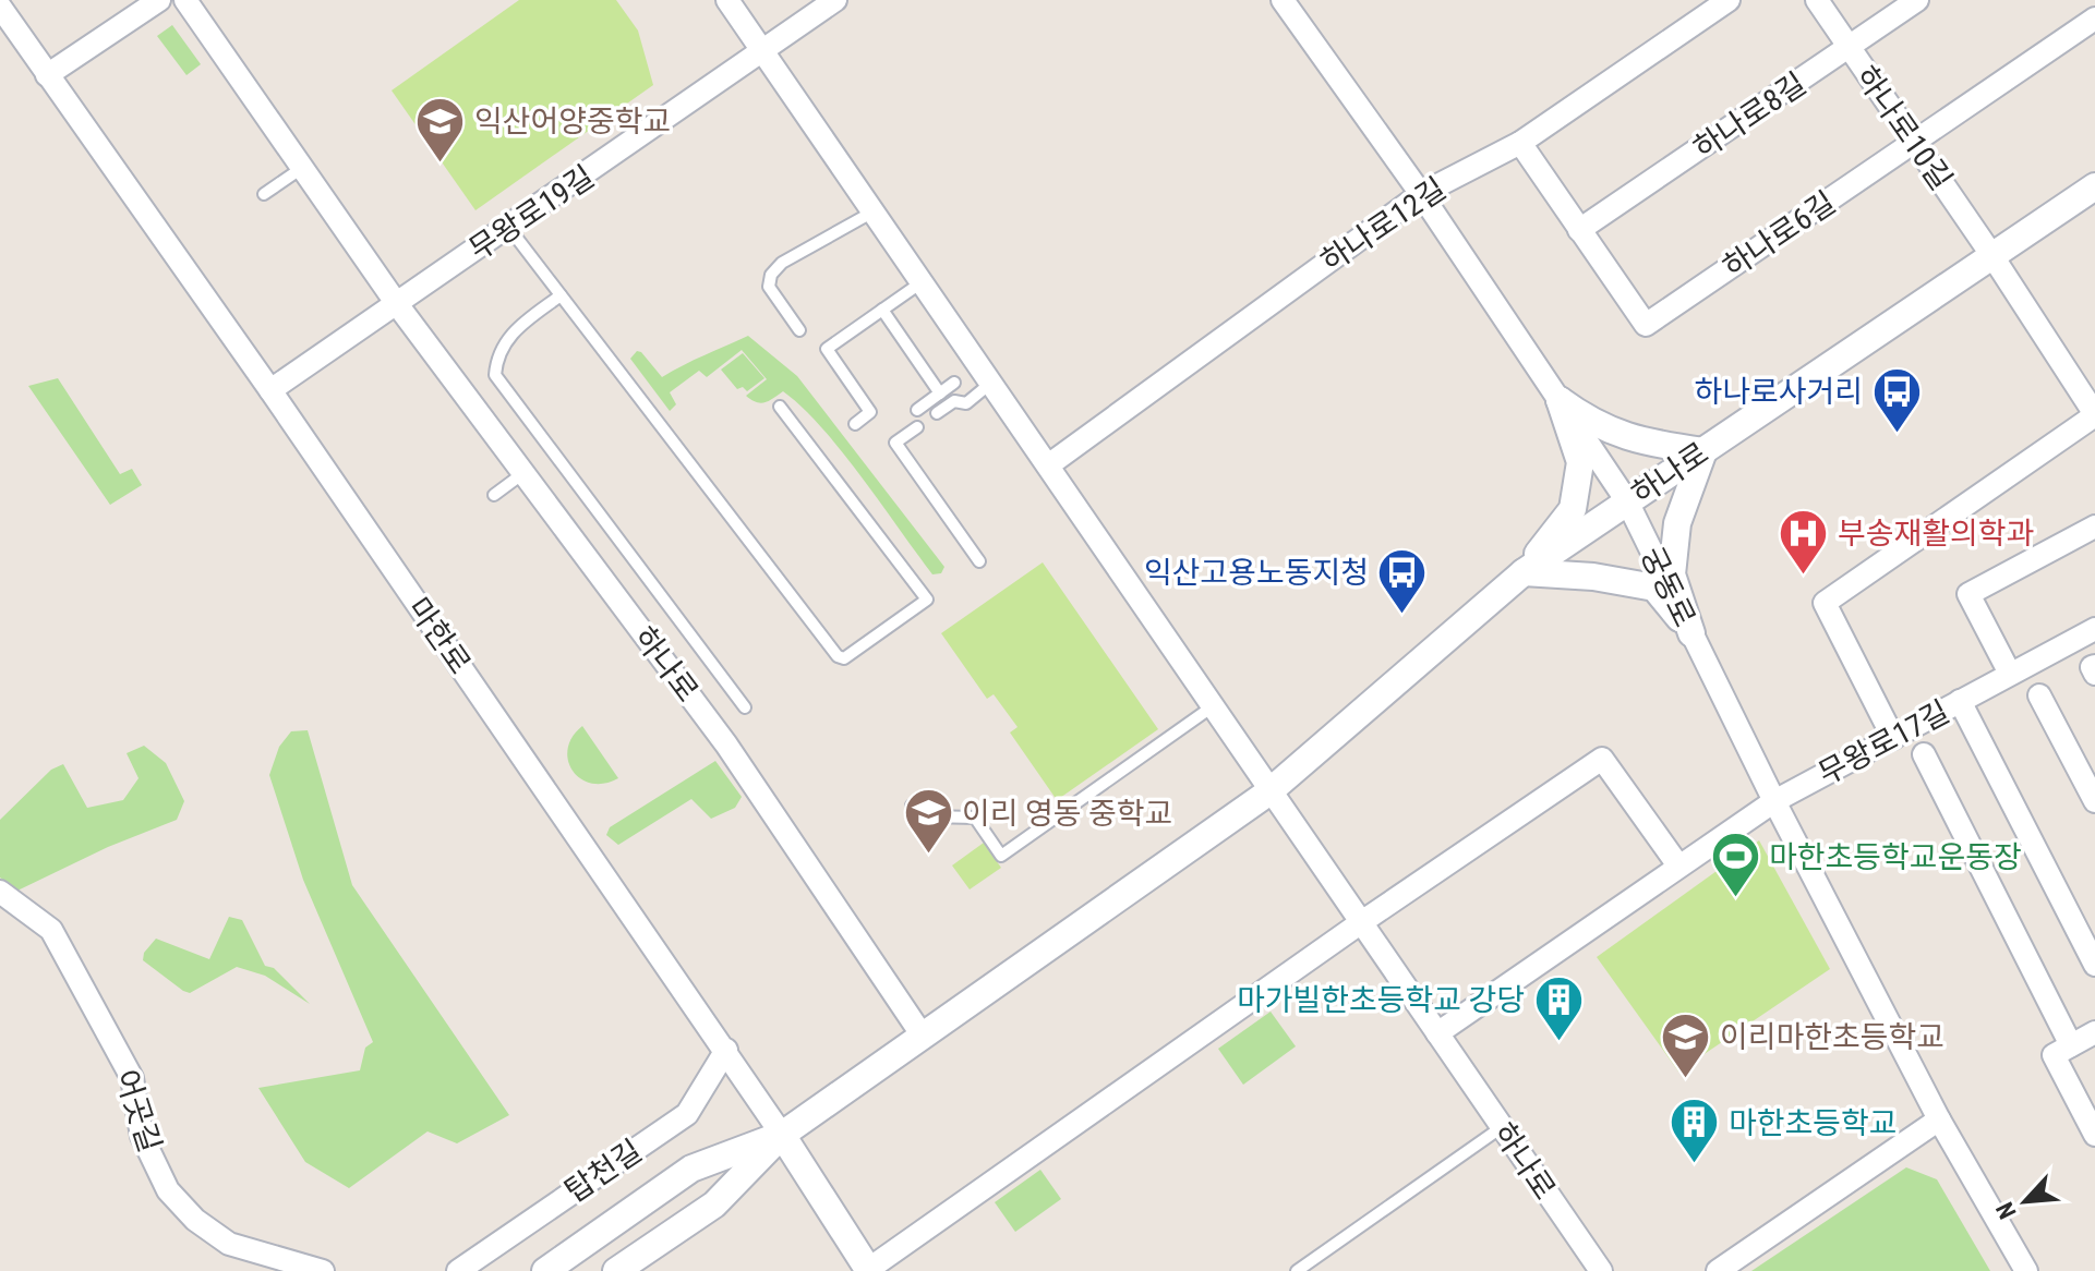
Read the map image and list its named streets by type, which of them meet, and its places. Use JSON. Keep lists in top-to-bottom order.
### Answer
{
  "streets": {
    "street": [
      "하나로8길",
      "하나로10길",
      "무왕로19길",
      "하나로12길",
      "하나로6길",
      "하나로",
      "궁동로",
      "마한로",
      "무왕로17길",
      "어곳길",
      "탑천길"
    ]
  },
  "crossings": [
    ["하나로8길", "하나로10길"],
    ["하나로8길", "하나로6길"],
    ["하나로10길", "하나로6길"],
    ["하나로10길", "하나로"],
    ["무왕로19길", "하나로"],
    ["무왕로19길", "마한로"],
    ["하나로12길", "하나로6길"],
    ["하나로12길", "궁동로"],
    ["하나로", "궁동로"],
    ["하나로", "마한로"],
    ["하나로", "무왕로17길"],
    ["궁동로", "무왕로17길"],
    ["마한로", "탑천길"]
  ],
  "places": {
    "school or university": ["익산어양중학교", "이리 영동 중학교", "이리마한초등학교"],
    "bus stop": ["하나로사거리", "익산고용노동지청"],
    "hospital": ["부송재활의학과"],
    "sports": ["마한초등학교운동장"],
    "building": ["마가빌한초등학교 강당", "마한초등학교"]
  },
  "north": "bottom left"
}
